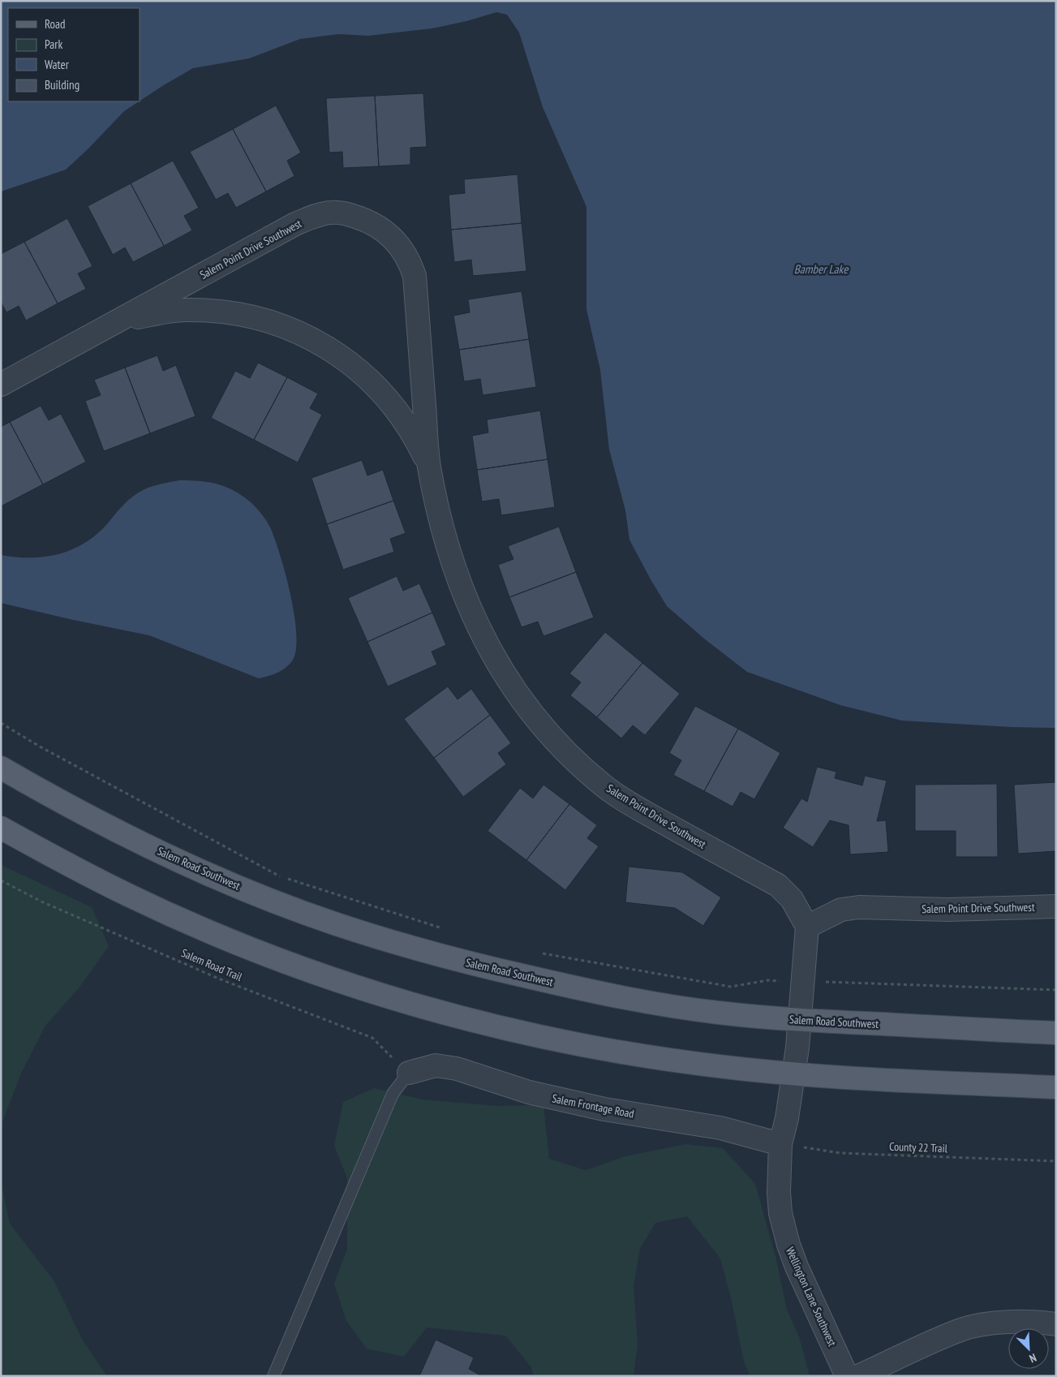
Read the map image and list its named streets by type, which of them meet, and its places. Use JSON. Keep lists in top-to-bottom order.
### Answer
{
  "streets": {
    "main road": ["Salem Road Southwest"],
    "street": ["Salem Point Drive Southwest", "Salem Frontage Road", "Wellington Lane Southwest"],
    "path": ["Salem Road Trail", "County 22 Trail"]
  },
  "crossings": [
    ["Salem Road Southwest", "Wellington Lane Southwest"],
    ["Salem Road Trail", "Salem Frontage Road"],
    ["Salem Frontage Road", "County 22 Trail"],
    ["Salem Frontage Road", "Wellington Lane Southwest"],
    ["County 22 Trail", "Wellington Lane Southwest"]
  ],
  "water": ["Bamber Lake"],
  "legend": [
    "Road",
    "Park",
    "Water",
    "Building"
  ],
  "north": "bottom right"
}
